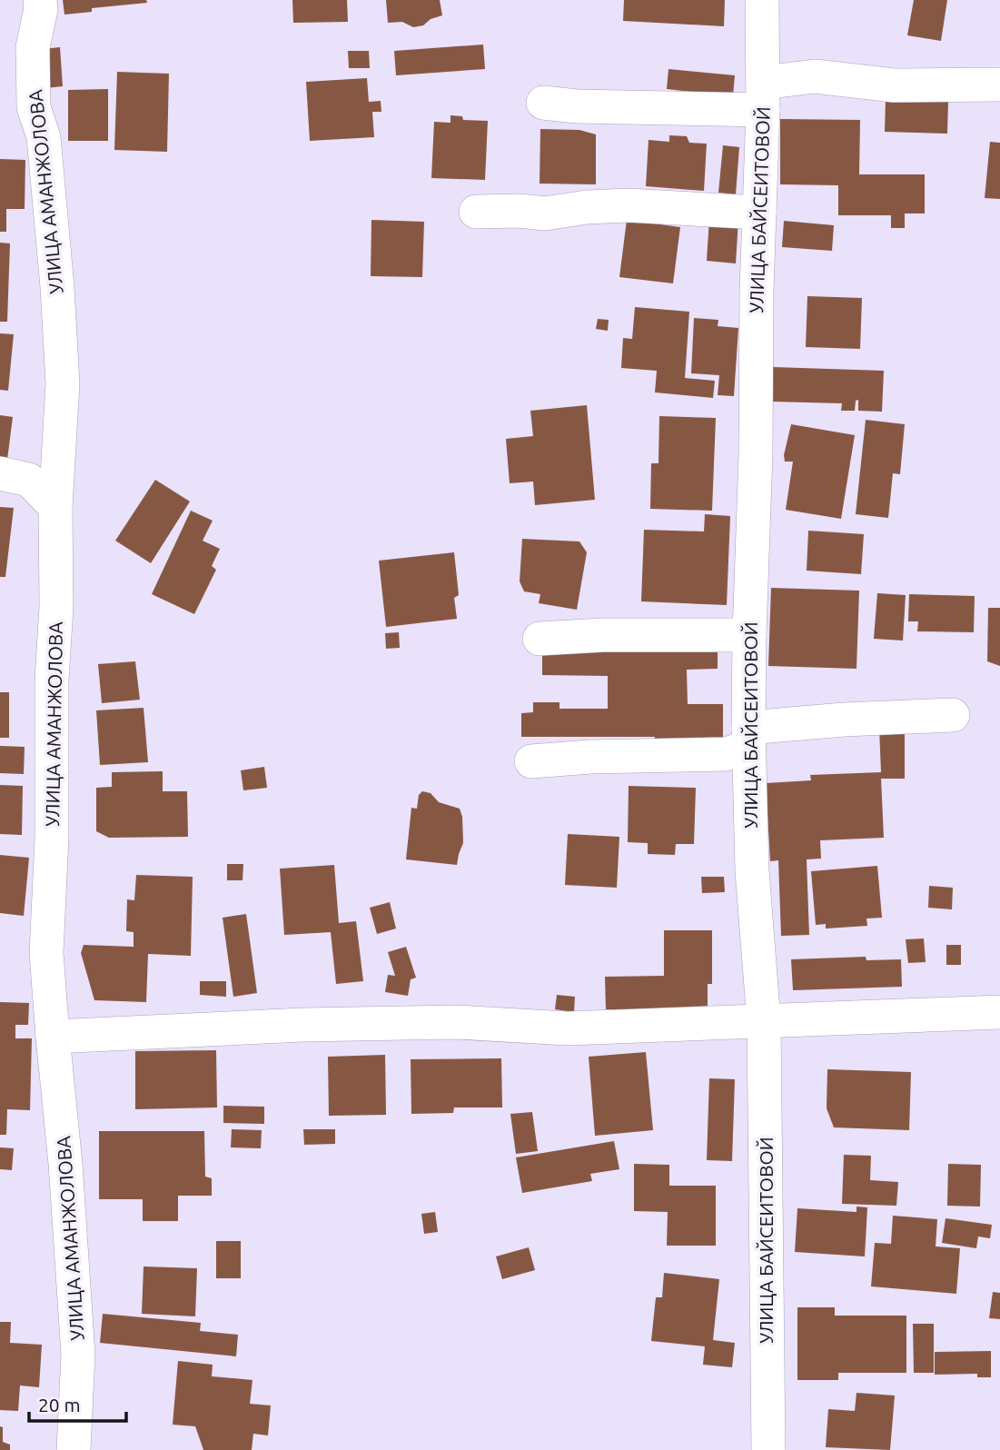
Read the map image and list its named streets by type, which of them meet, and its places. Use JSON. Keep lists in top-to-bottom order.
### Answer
{
  "streets": {
    "street": ["УЛИЦА АМАНЖОЛОВА", "УЛИЦА БАЙСЕИТОВОЙ"]
  },
  "scale_bar": "20 m"
}
